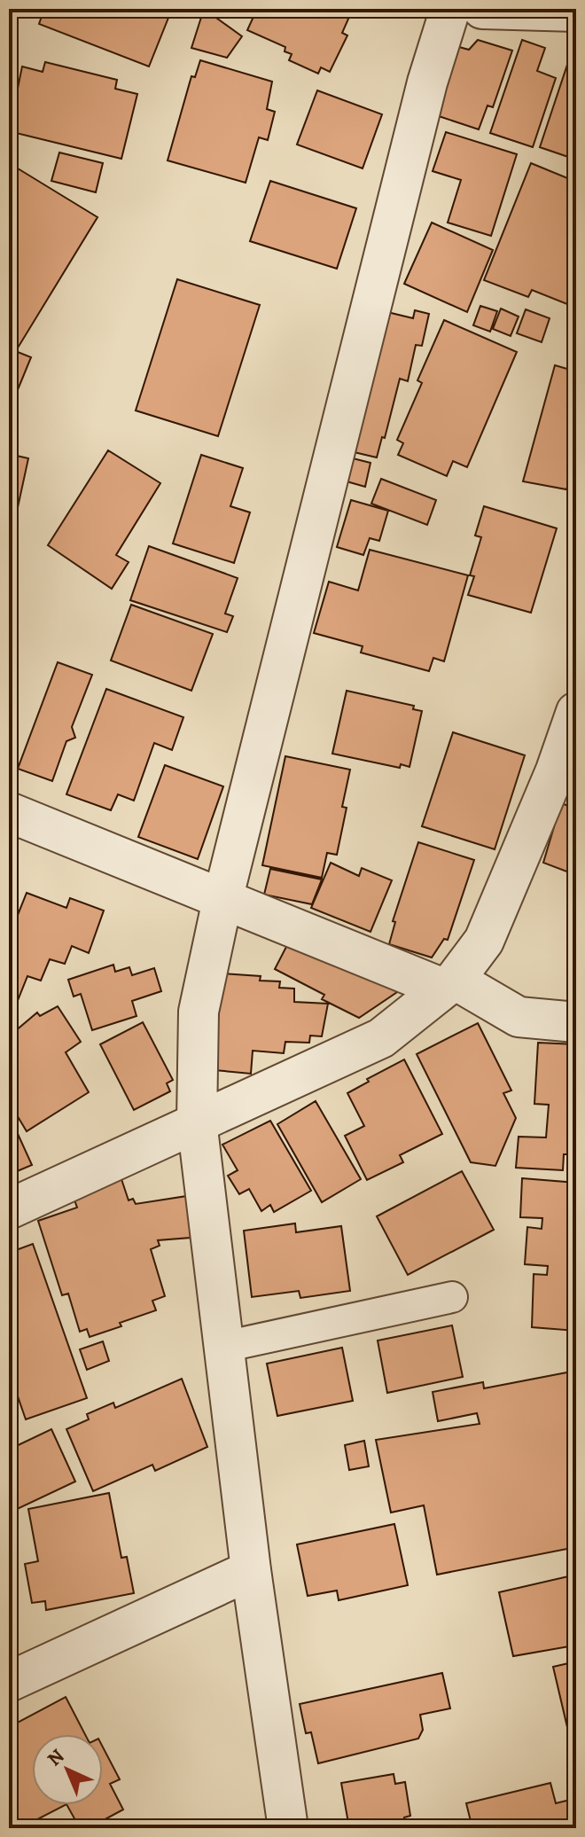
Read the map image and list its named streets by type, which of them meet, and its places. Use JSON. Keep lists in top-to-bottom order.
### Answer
{
  "north": "top left"
}
